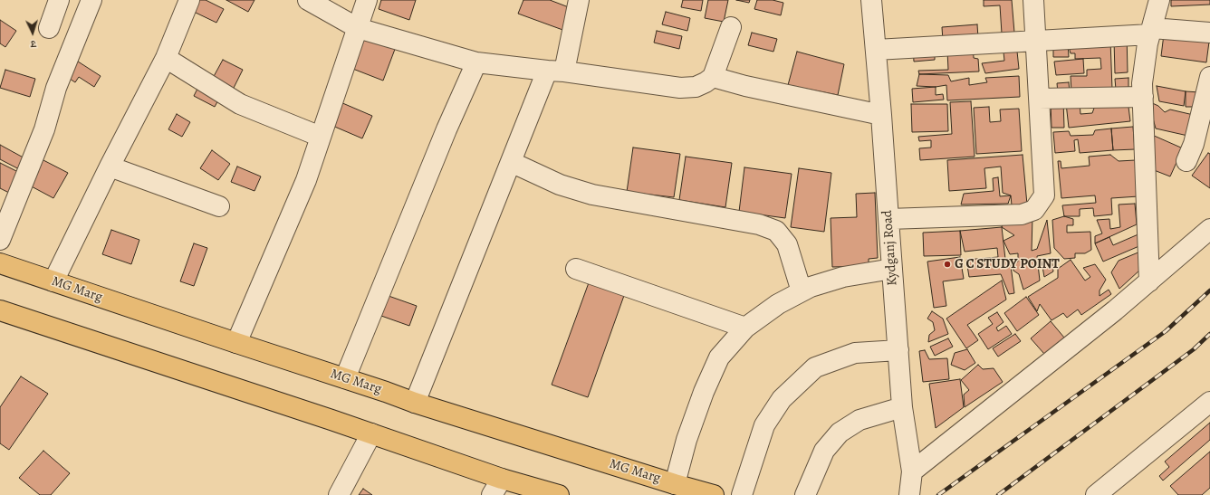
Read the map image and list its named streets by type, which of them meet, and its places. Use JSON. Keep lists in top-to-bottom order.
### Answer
{
  "streets": {
    "main road": ["MG Marg"],
    "street": ["Kydganj Road"]
  },
  "places": ["G C STUDY POINT"],
  "north": "bottom"
}
